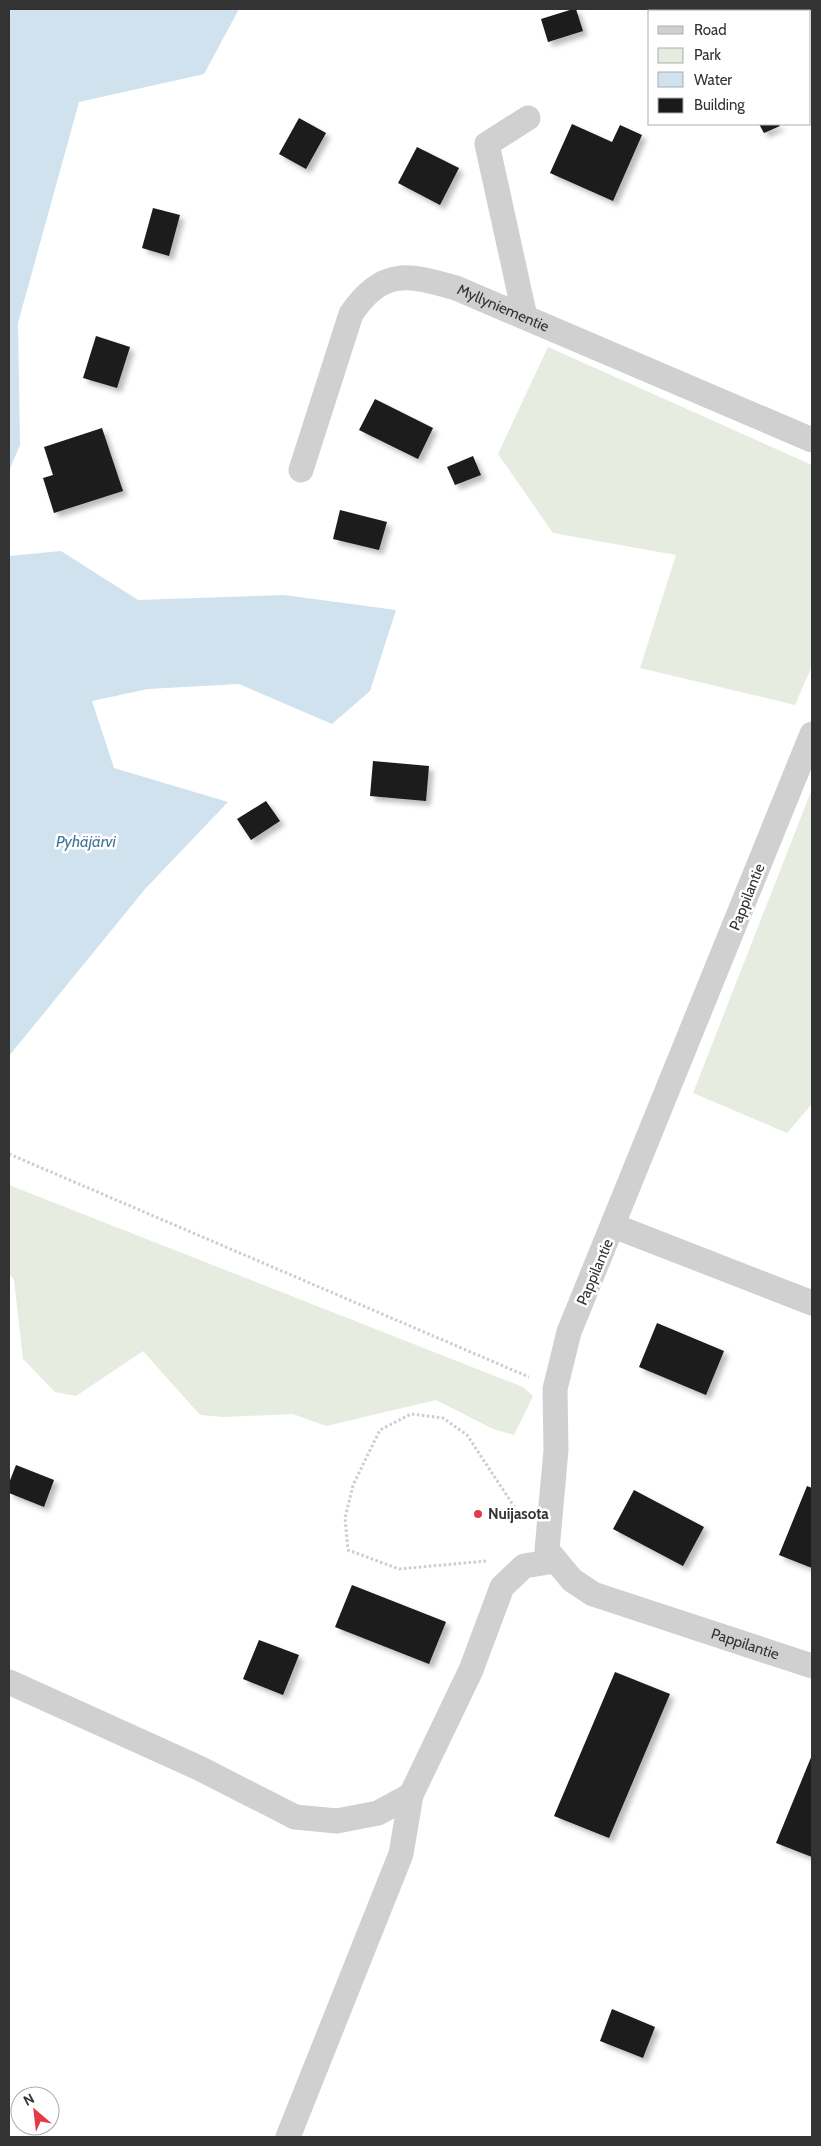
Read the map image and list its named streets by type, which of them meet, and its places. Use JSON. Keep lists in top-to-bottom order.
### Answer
{
  "streets": {
    "street": ["Myllyniementie", "Pappilantie"]
  },
  "water": ["Pyhäjärvi"],
  "places": ["Nuijasota"],
  "legend": [
    "Road",
    "Park",
    "Water",
    "Building"
  ],
  "north": "top left"
}
